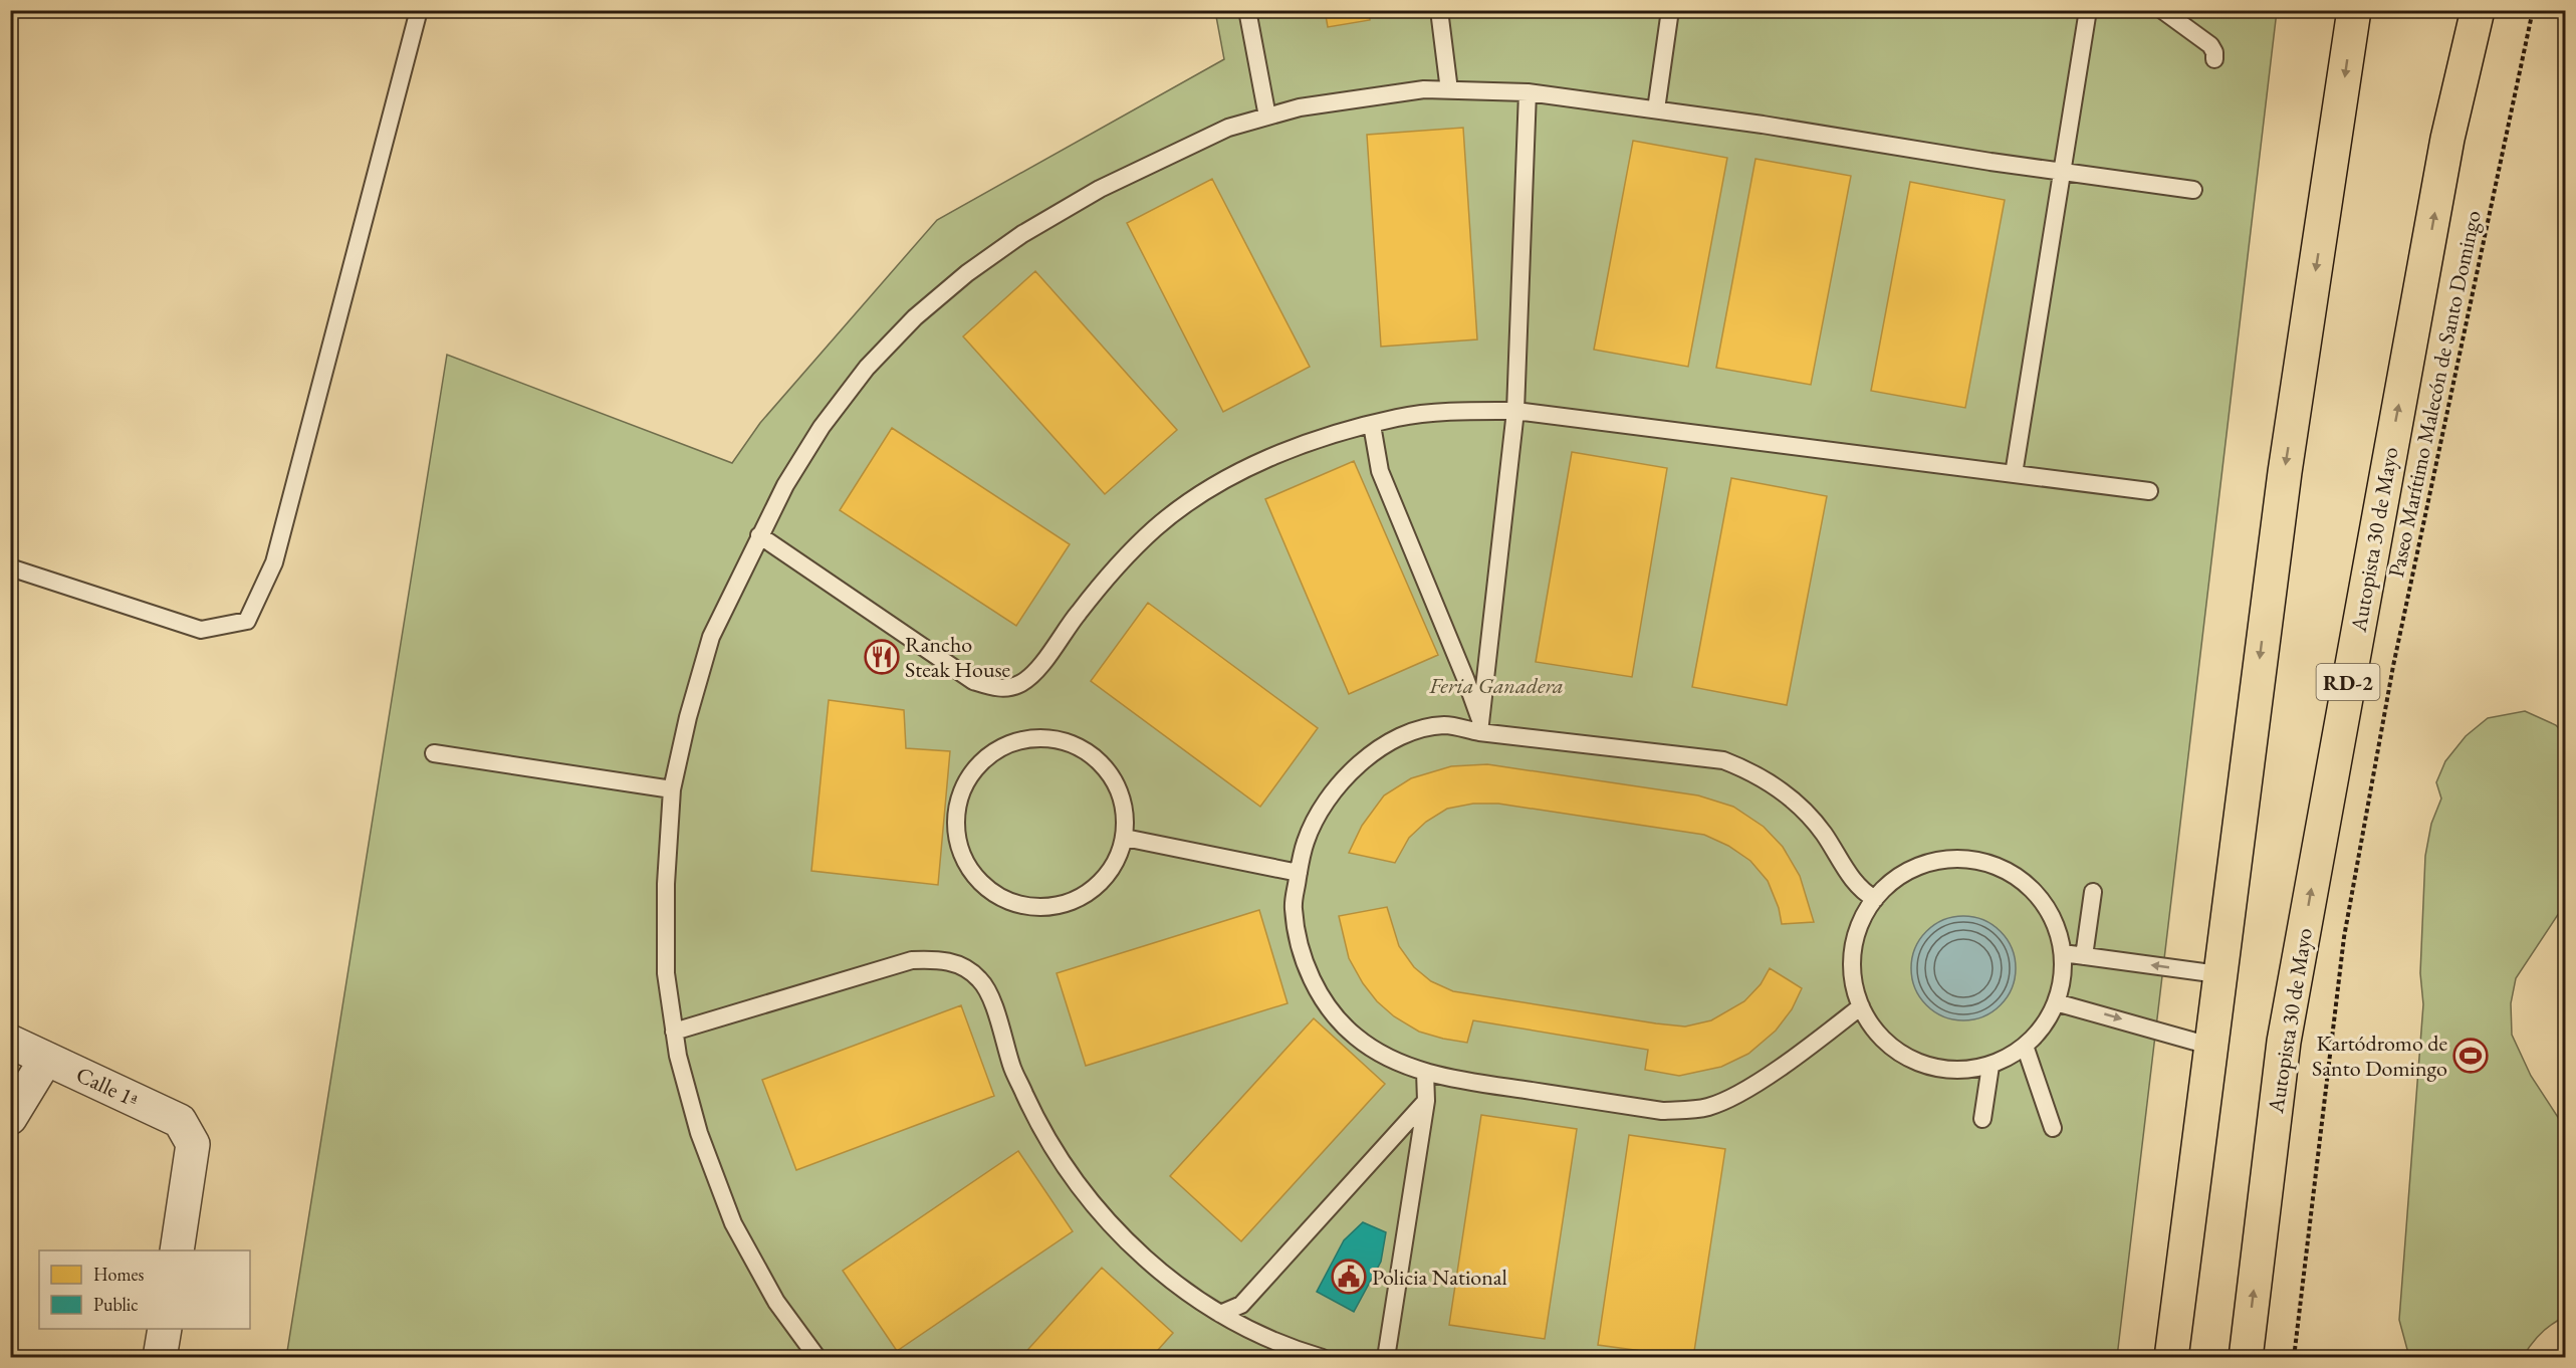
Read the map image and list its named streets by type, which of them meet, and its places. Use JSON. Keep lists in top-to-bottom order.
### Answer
{
  "streets": {
    "highway": ["Autopista 30 de Mayo", "RD-2"],
    "street": ["Calle 1ª"],
    "path": ["Paseo Marítimo Malecón de Santo Domingo"]
  },
  "parks": ["Feria Ganadera"],
  "places": {
    "restaurant": ["Rancho Steak House"],
    "sports": ["Kartódromo de Santo Domingo"],
    "public building": ["Policia National"]
  },
  "legend": ["Homes", "Public"]
}
